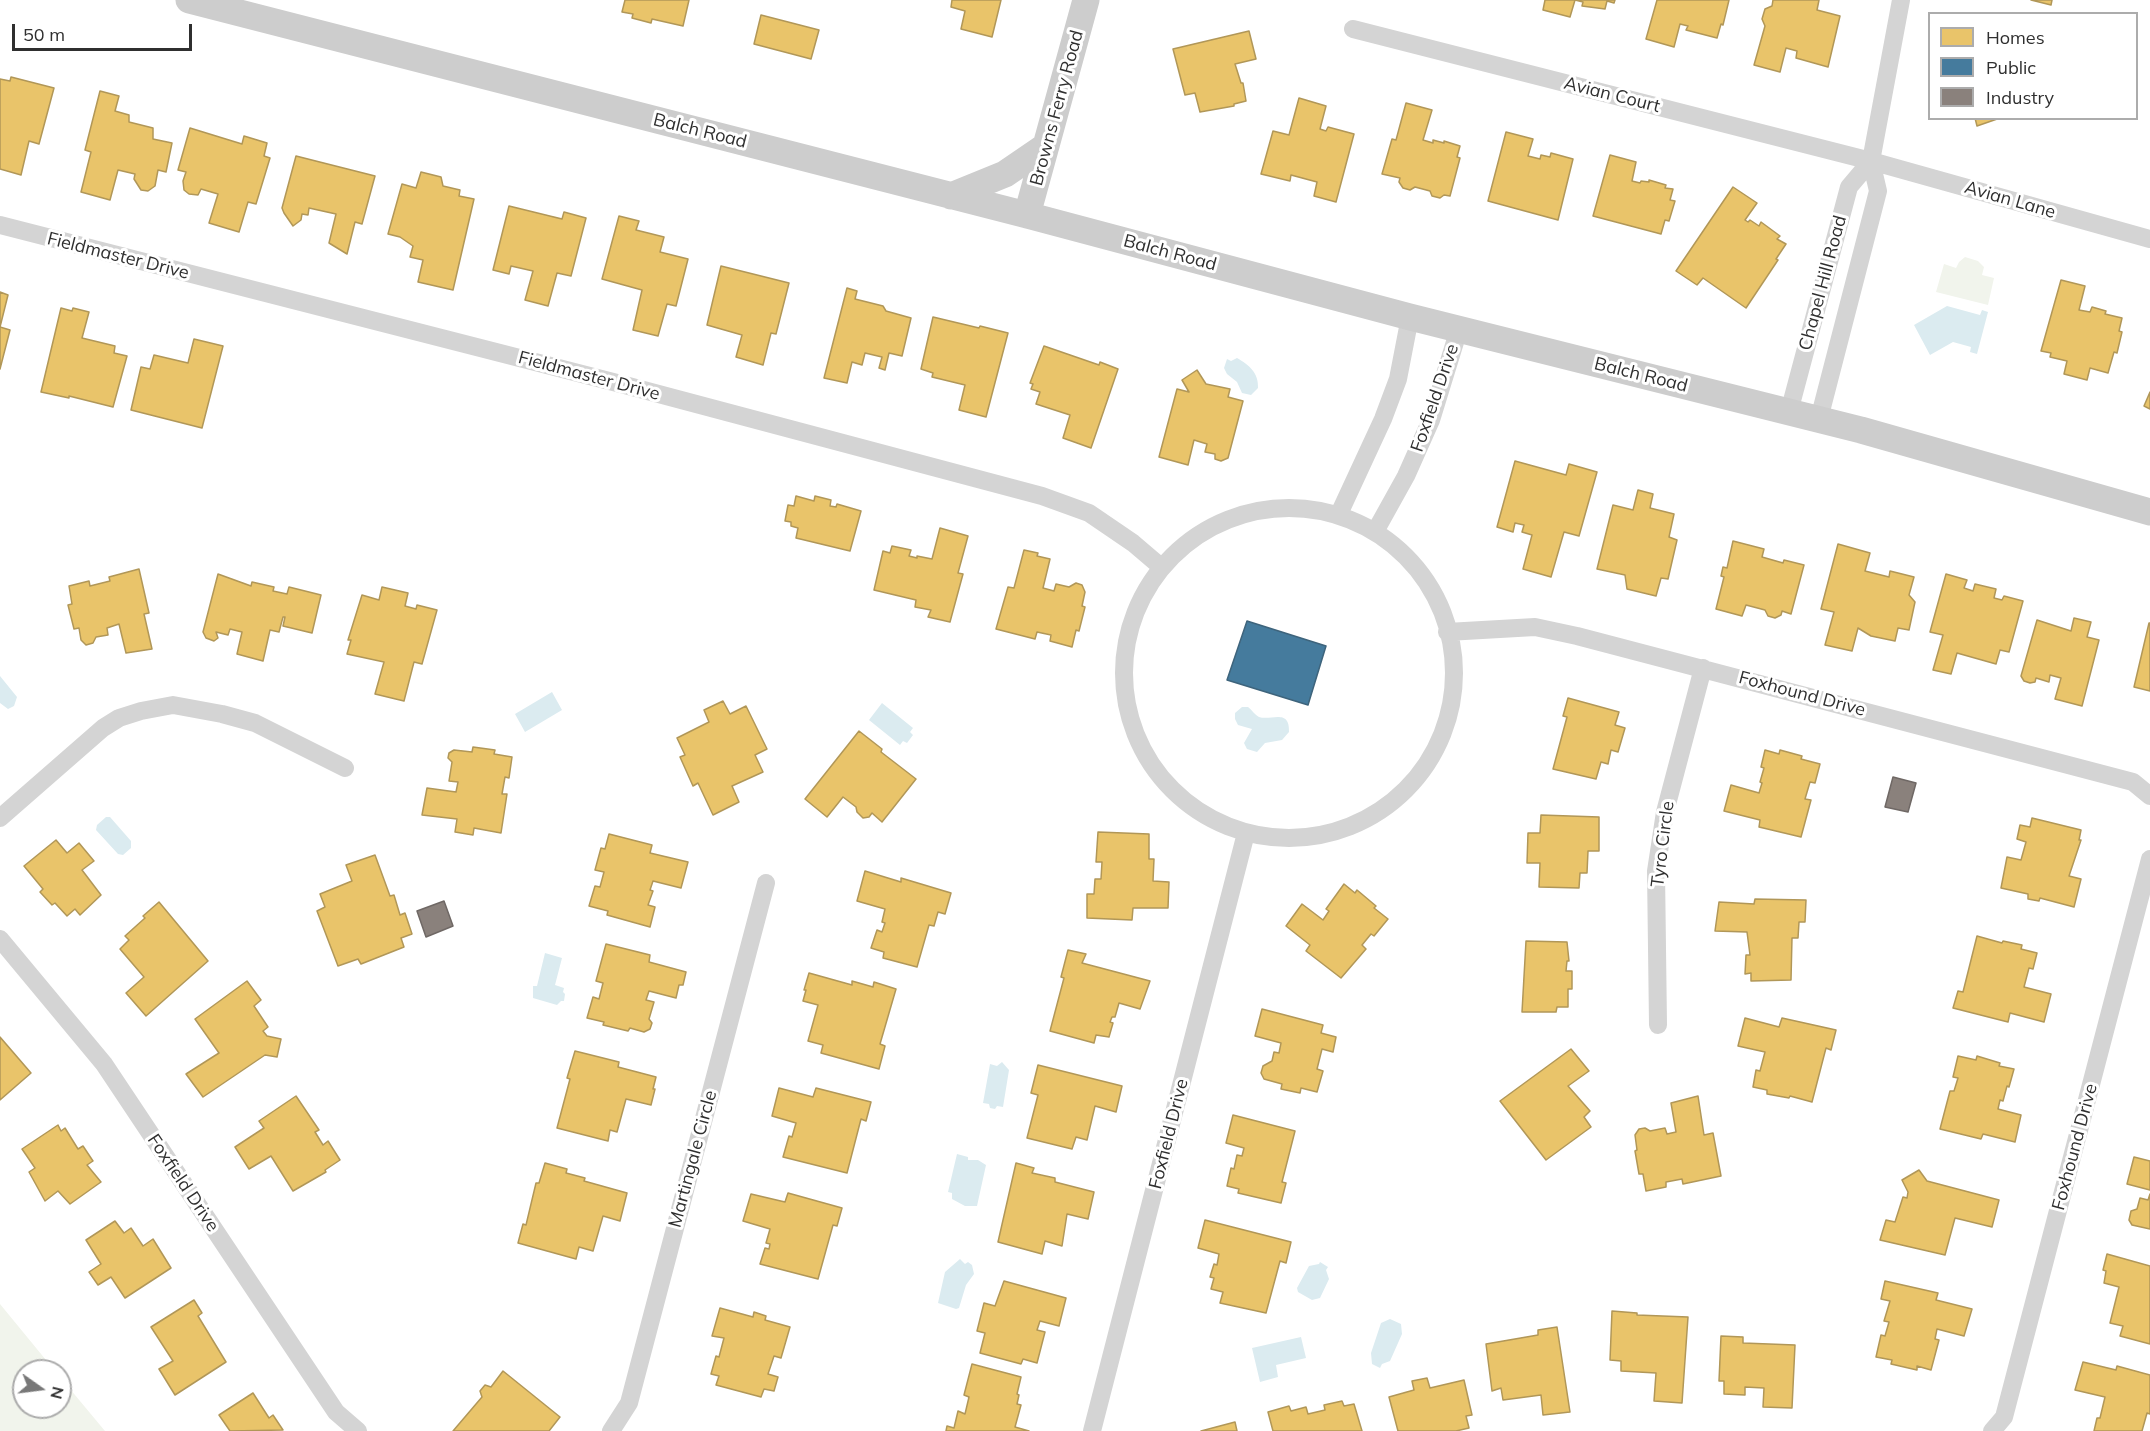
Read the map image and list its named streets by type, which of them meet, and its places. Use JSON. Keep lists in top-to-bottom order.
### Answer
{
  "streets": {
    "street": [
      "Avian Court",
      "Browns Ferry Road",
      "Balch Road",
      "Avian Lane",
      "Fieldmaster Drive",
      "Chapel Hill Road",
      "Foxfield Drive",
      "Foxhound Drive",
      "Tyro Circle",
      "Martingale Circle"
    ]
  },
  "crossings": [
    ["Avian Court", "Avian Lane"],
    ["Avian Court", "Chapel Hill Road"],
    ["Browns Ferry Road", "Balch Road"],
    ["Balch Road", "Chapel Hill Road"],
    ["Balch Road", "Foxfield Drive"],
    ["Avian Lane", "Chapel Hill Road"],
    ["Foxhound Drive", "Tyro Circle"]
  ],
  "legend": ["Homes", "Public", "Industry"],
  "scale_bar": "50 m",
  "north": "right"
}
